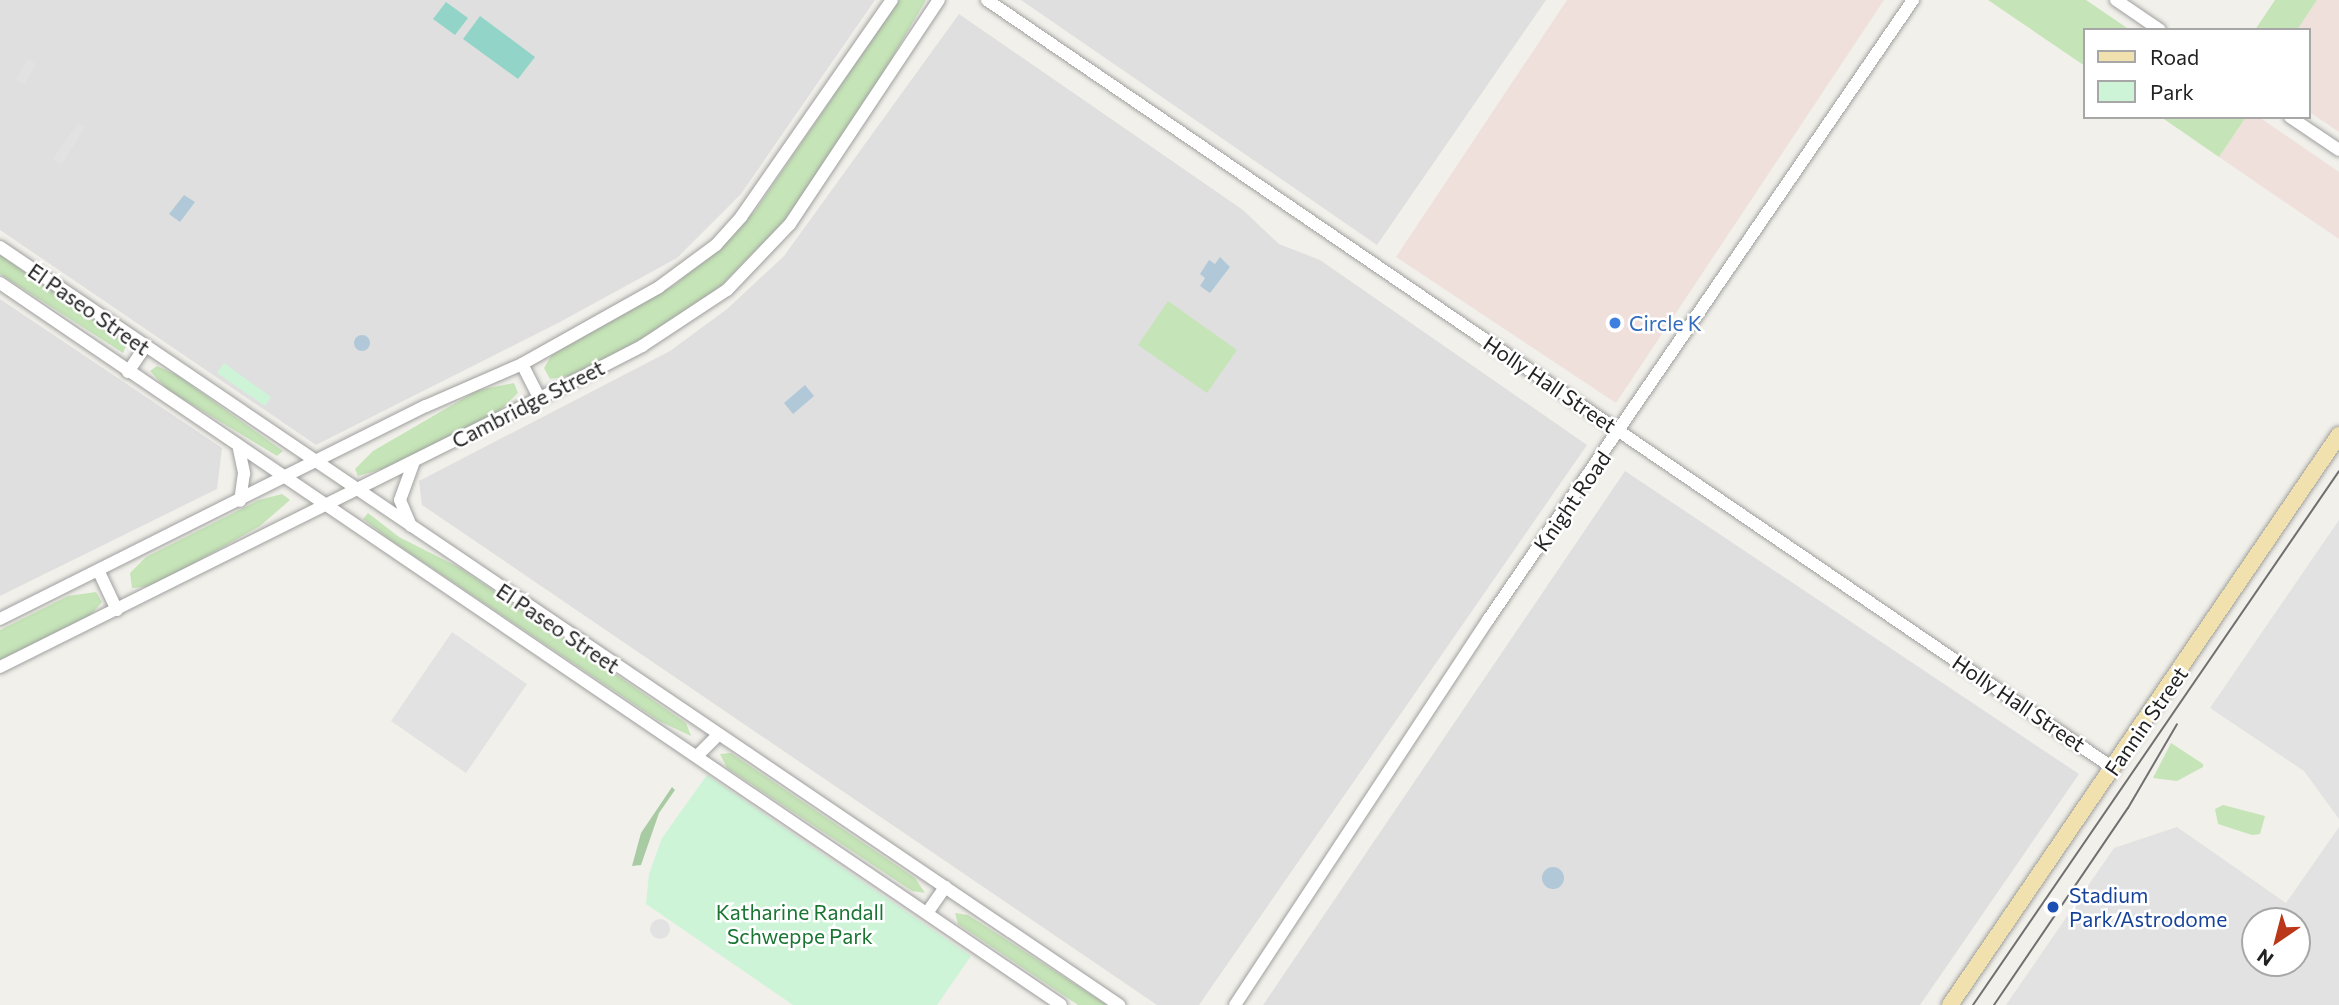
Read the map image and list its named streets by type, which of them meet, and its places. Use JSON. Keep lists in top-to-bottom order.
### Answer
{
  "streets": {
    "main road": ["Fannin Street"],
    "street": [
      "El Paseo Street",
      "Holly Hall Street",
      "Cambridge Street",
      "Knight Road"
    ]
  },
  "crossings": [
    ["El Paseo Street", "Cambridge Street"],
    ["Holly Hall Street", "Knight Road"],
    ["Holly Hall Street", "Fannin Street"]
  ],
  "parks": ["Katharine Randall Schweppe Park"],
  "places": ["Circle K", "Stadium Park/Astrodome"],
  "legend": ["Road", "Park"],
  "north": "bottom left"
}
